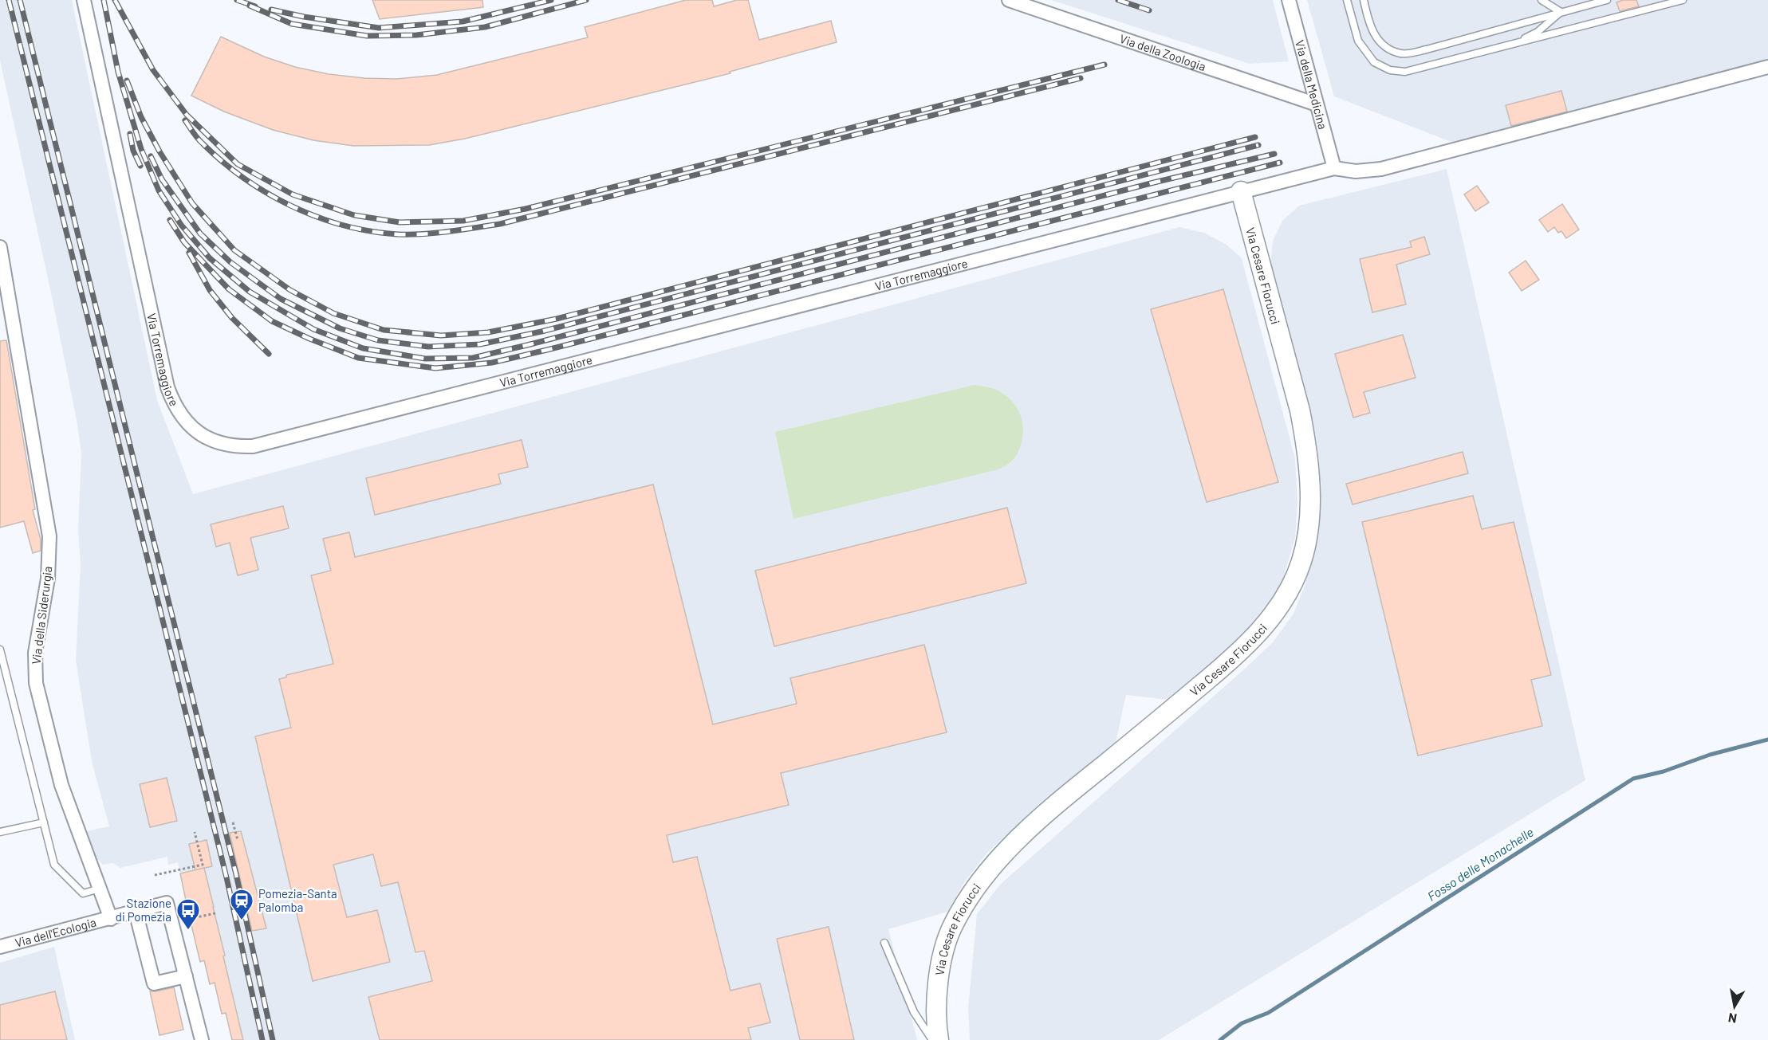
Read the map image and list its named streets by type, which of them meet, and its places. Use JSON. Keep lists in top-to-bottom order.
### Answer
{
  "streets": {
    "street": [
      "Via della Zoologia",
      "Via della Medicina",
      "Via Torremaggiore",
      "Via Cesare Fiorucci",
      "Via della Siderurgia",
      "Via dell'Ecologia"
    ]
  },
  "crossings": [
    ["Via della Zoologia", "Via della Medicina"],
    ["Via della Medicina", "Via Torremaggiore"],
    ["Via Torremaggiore", "Via Cesare Fiorucci"],
    ["Via della Siderurgia", "Via dell'Ecologia"]
  ],
  "water": ["Fosso delle Monachelle"],
  "places": {
    "station": ["Pomezia-Santa Palomba"],
    "bus stop": ["Stazione di Pomezia"]
  },
  "north": "bottom"
}
